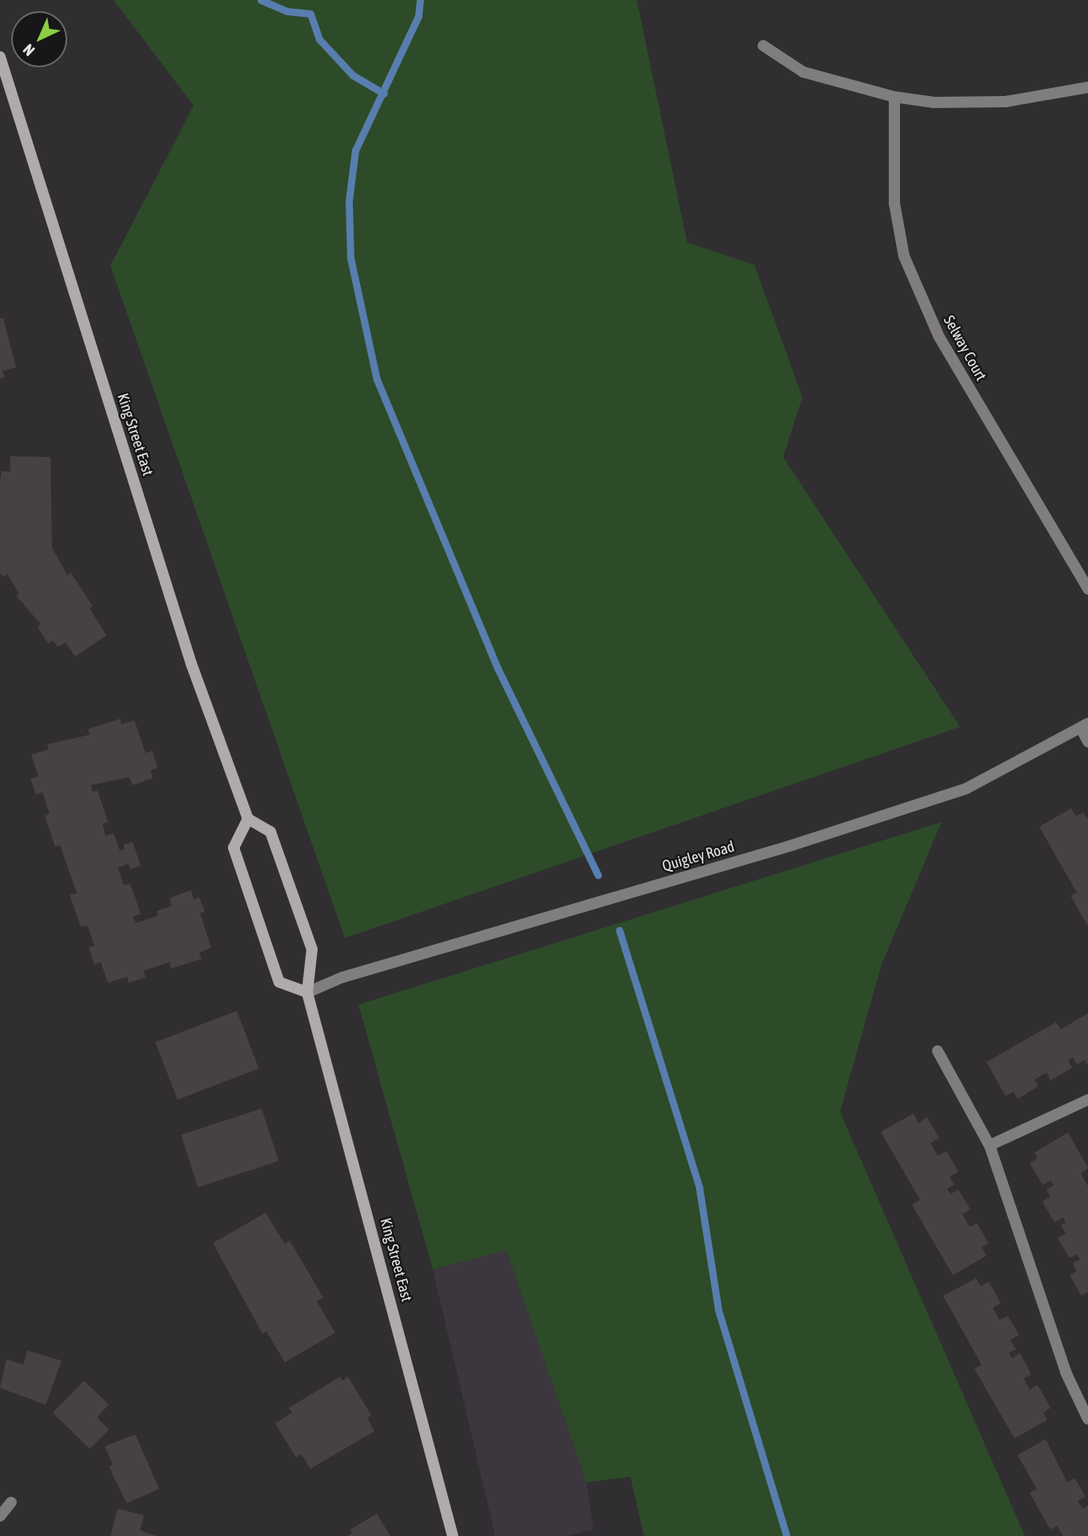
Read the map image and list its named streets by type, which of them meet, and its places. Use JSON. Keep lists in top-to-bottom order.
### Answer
{
  "streets": {
    "main road": ["King Street East"],
    "street": ["Selway Court", "Quigley Road"]
  },
  "crossings": [
    ["King Street East", "Quigley Road"]
  ],
  "north": "bottom left"
}
